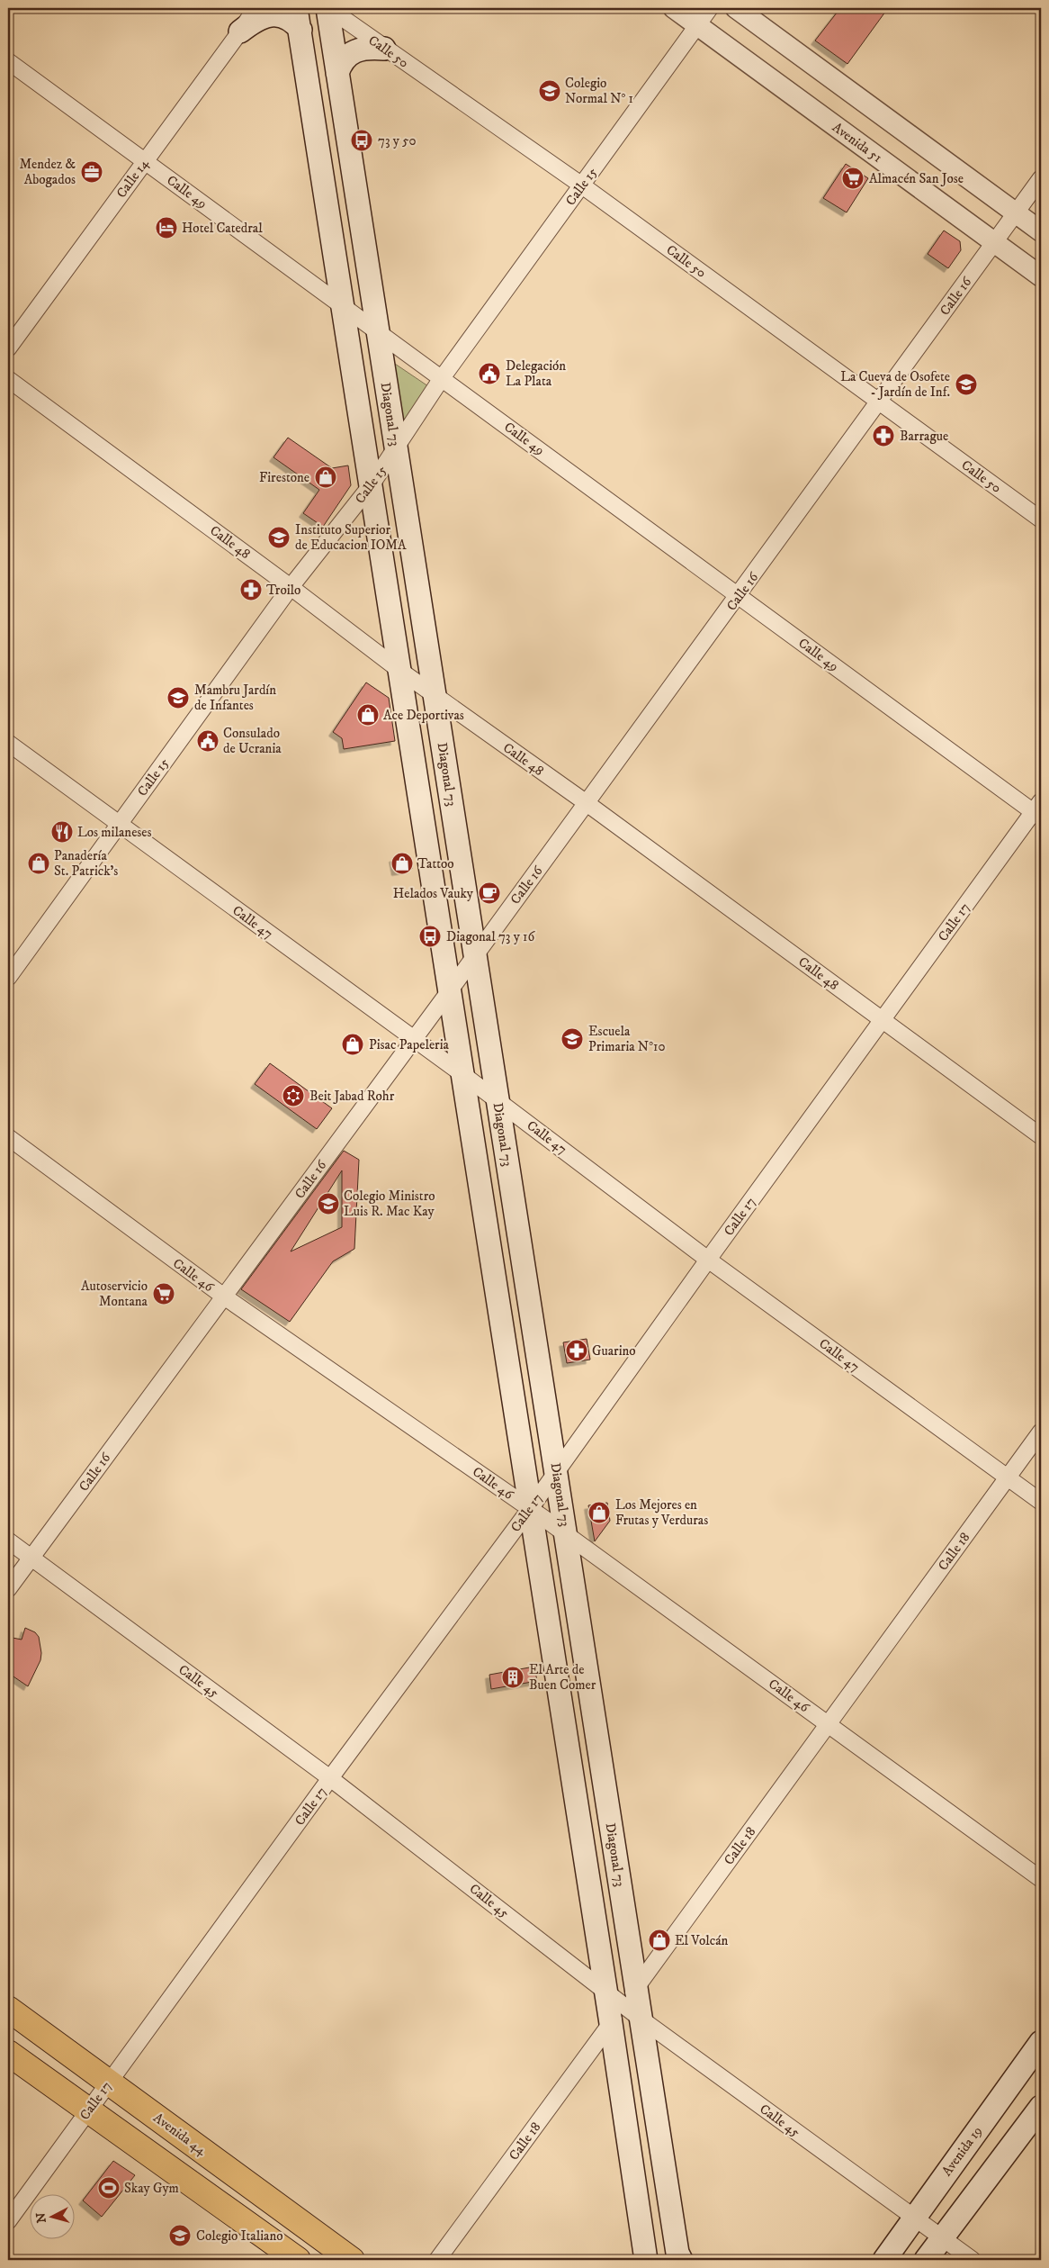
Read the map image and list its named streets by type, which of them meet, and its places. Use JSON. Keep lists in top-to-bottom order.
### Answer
{
  "streets": {
    "main road": ["Diagonal 73", "Avenida 44", "Avenida 19"],
    "street": [
      "Calle 50",
      "Avenida 51",
      "Calle 14",
      "Calle 15",
      "Calle 49",
      "Calle 16",
      "Calle 48",
      "Calle 47",
      "Calle 17",
      "Calle 46",
      "Calle 18",
      "Calle 45"
    ]
  },
  "crossings": [
    ["Calle 50", "Calle 15"],
    ["Calle 50", "Calle 16"],
    ["Calle 50", "Diagonal 73"],
    ["Avenida 51", "Calle 15"],
    ["Avenida 51", "Calle 16"],
    ["Calle 14", "Calle 49"],
    ["Calle 15", "Calle 49"],
    ["Calle 15", "Diagonal 73"],
    ["Calle 15", "Calle 48"],
    ["Calle 15", "Calle 47"],
    ["Calle 49", "Calle 16"],
    ["Calle 49", "Diagonal 73"],
    ["Calle 49", "Calle 17"],
    ["Calle 16", "Diagonal 73"],
    ["Calle 16", "Calle 48"],
    ["Calle 16", "Calle 47"],
    ["Calle 16", "Calle 46"],
    ["Calle 16", "Calle 45"],
    ["Diagonal 73", "Calle 48"],
    ["Diagonal 73", "Calle 47"],
    ["Diagonal 73", "Calle 17"],
    ["Diagonal 73", "Calle 46"],
    ["Diagonal 73", "Calle 18"],
    ["Diagonal 73", "Calle 45"],
    ["Calle 48", "Calle 17"],
    ["Calle 47", "Calle 17"],
    ["Calle 47", "Calle 18"],
    ["Calle 17", "Calle 46"],
    ["Calle 17", "Calle 45"],
    ["Calle 17", "Avenida 44"],
    ["Calle 46", "Calle 18"],
    ["Calle 18", "Calle 45"],
    ["Calle 45", "Avenida 19"]
  ],
  "places": {
    "school or university": [
      "Colegio Normal N° 1",
      "La Cueva de Osofete - Jardín de Inf.",
      "Instituto Superior de Educacion IOMA",
      "Mambru Jardín de Infantes",
      "Escuela Primaria N°10",
      "Colegio Ministro Luis R. Mac Kay",
      "Colegio Italiano"
    ],
    "bus stop": ["73 y 50", "Diagonal 73 y 16"],
    "office": ["Mendez & Abogados"],
    "supermarket": ["Almacén San Jose", "Autoservicio Montana"],
    "hotel": ["Hotel Catedral"],
    "public building": ["Delegación La Plata", "Consulado de Ucrania"],
    "pharmacy": ["Barrague", "Troilo", "Guarino"],
    "shop": [
      "Firestone",
      "Ace Deportivas",
      "Panadería St. Patrick's",
      "Tattoo",
      "Pisac Papeleria",
      "Los Mejores en Frutas y Verduras",
      "El Volcán"
    ],
    "restaurant": ["Los milaneses"],
    "cafe": ["Helados Vauky"],
    "synagogue": ["Beit Jabad Rohr"],
    "building": ["El Arte de Buen Comer"],
    "sports": ["Skay Gym"]
  },
  "north": "left"
}
